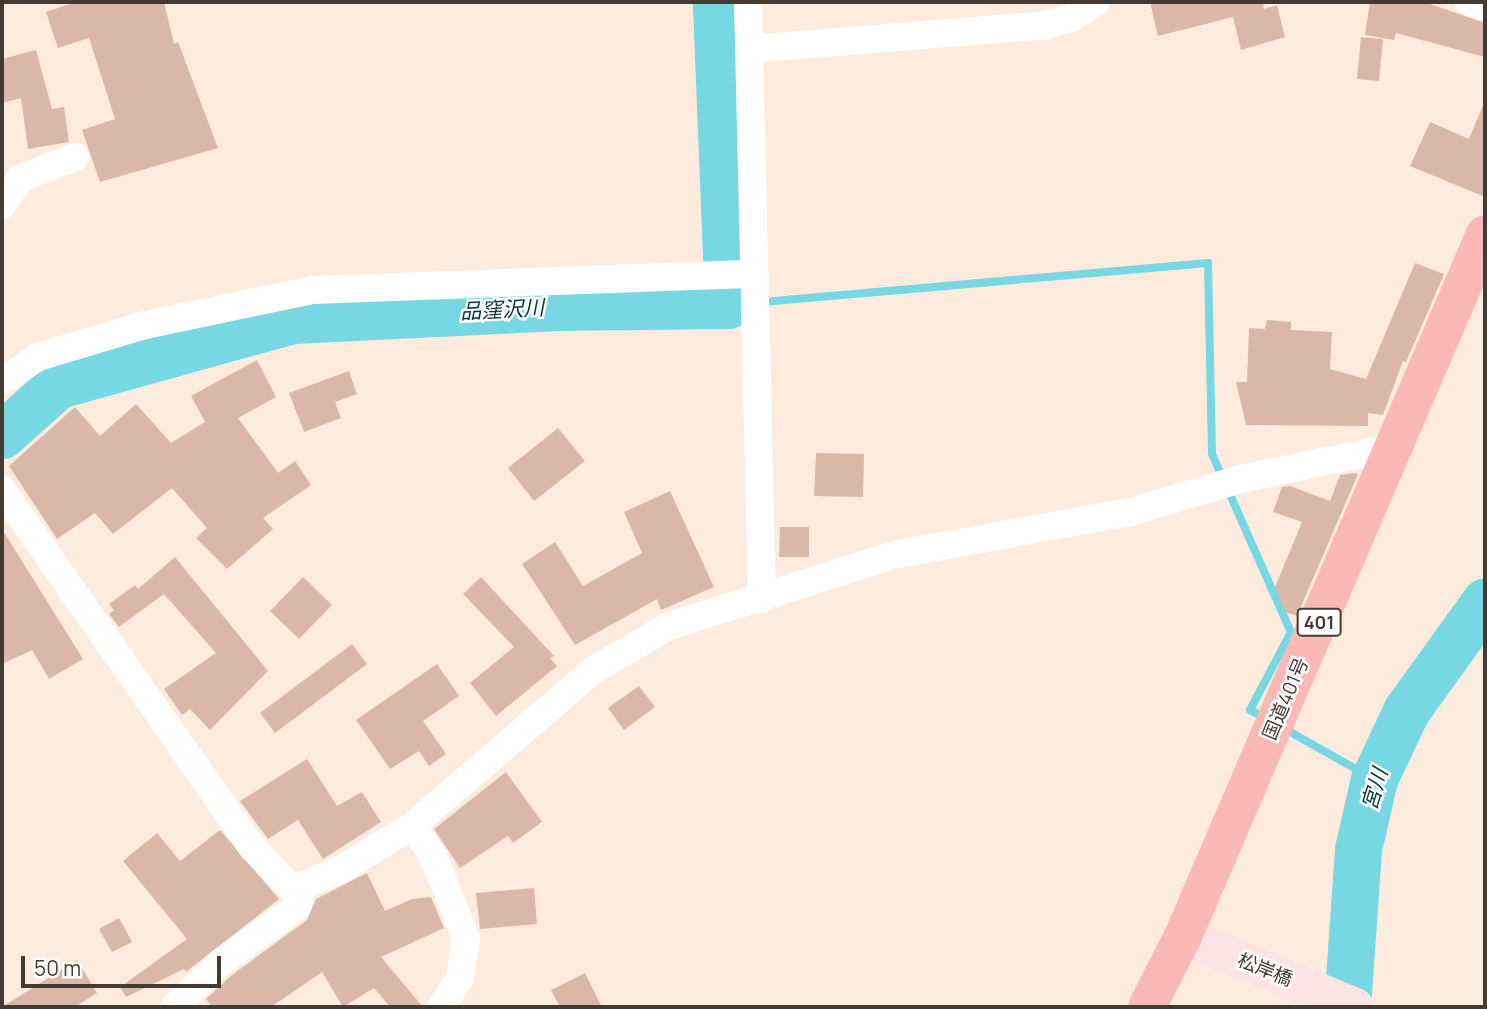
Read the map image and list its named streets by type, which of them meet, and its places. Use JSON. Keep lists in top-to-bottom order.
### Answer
{
  "streets": {
    "highway": ["401", "国道401号"],
    "main road": ["松岸橋"]
  },
  "crossings": [
    ["国道401号", "松岸橋"]
  ],
  "water": ["品窪沢川", "宮川"],
  "scale_bar": "50 m"
}
